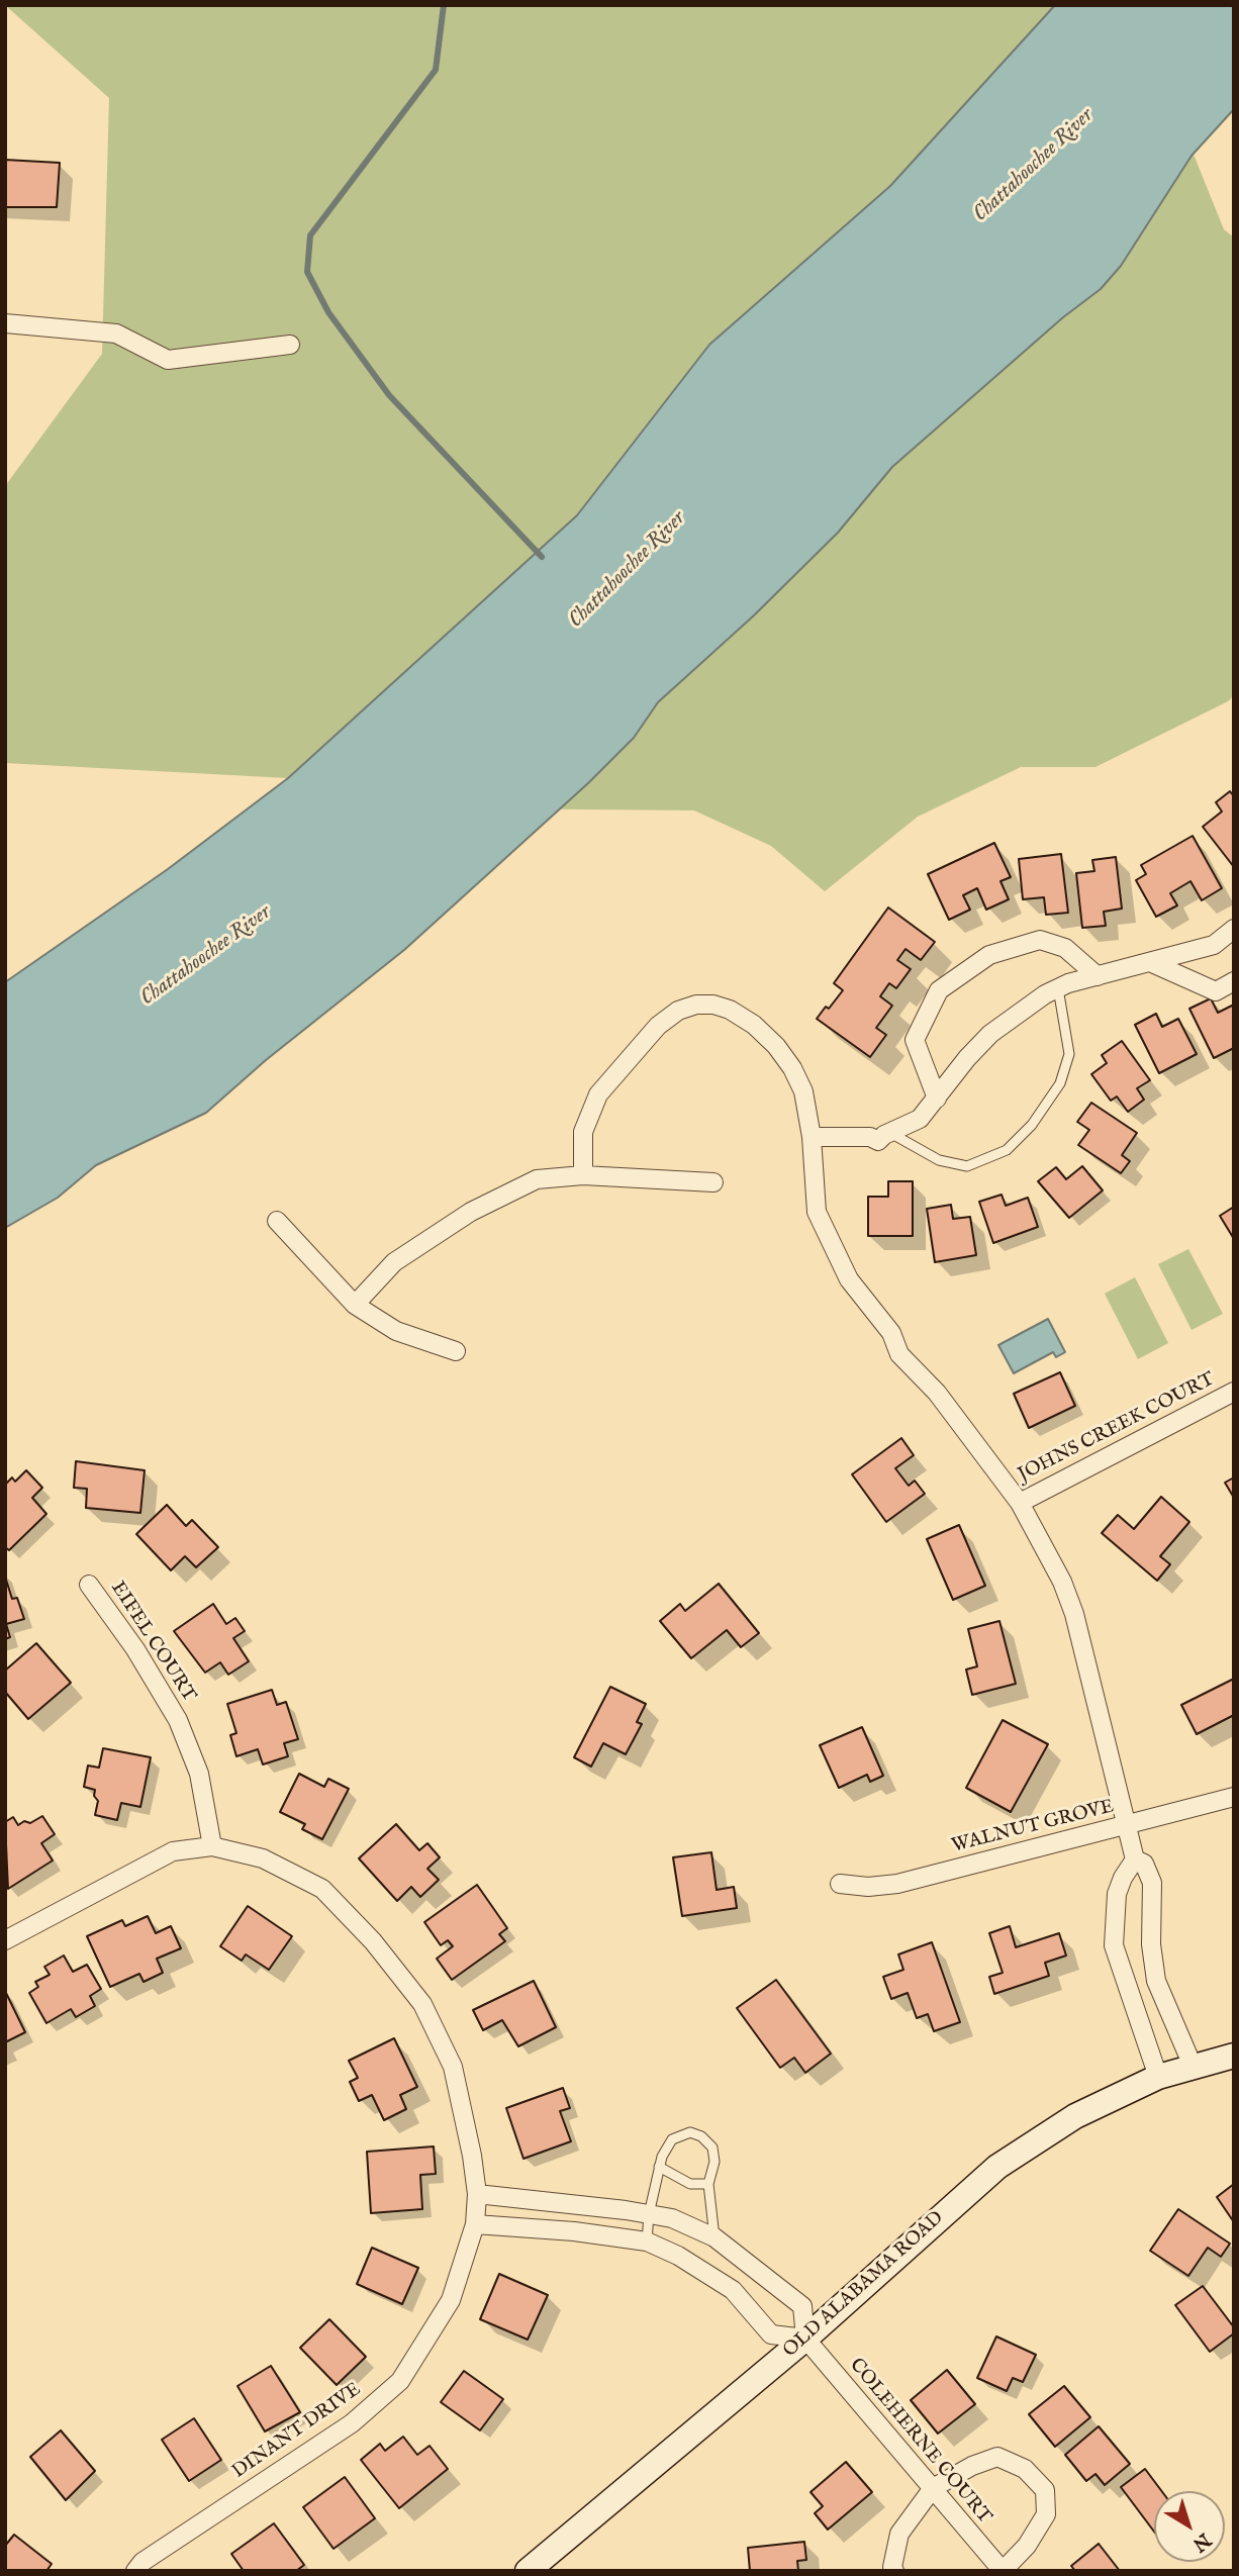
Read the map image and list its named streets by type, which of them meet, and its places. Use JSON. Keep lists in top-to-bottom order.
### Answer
{
  "streets": {
    "main road": ["OLD ALABAMA ROAD"],
    "street": [
      "JOHNS CREEK COURT",
      "EIFEL COURT",
      "WALNUT GROVE",
      "DINANT DRIVE",
      "COLEHERNE COURT"
    ]
  },
  "crossings": [
    ["EIFEL COURT", "DINANT DRIVE"],
    ["OLD ALABAMA ROAD", "COLEHERNE COURT"]
  ],
  "water": ["Chattahoochee River"],
  "north": "bottom right"
}
